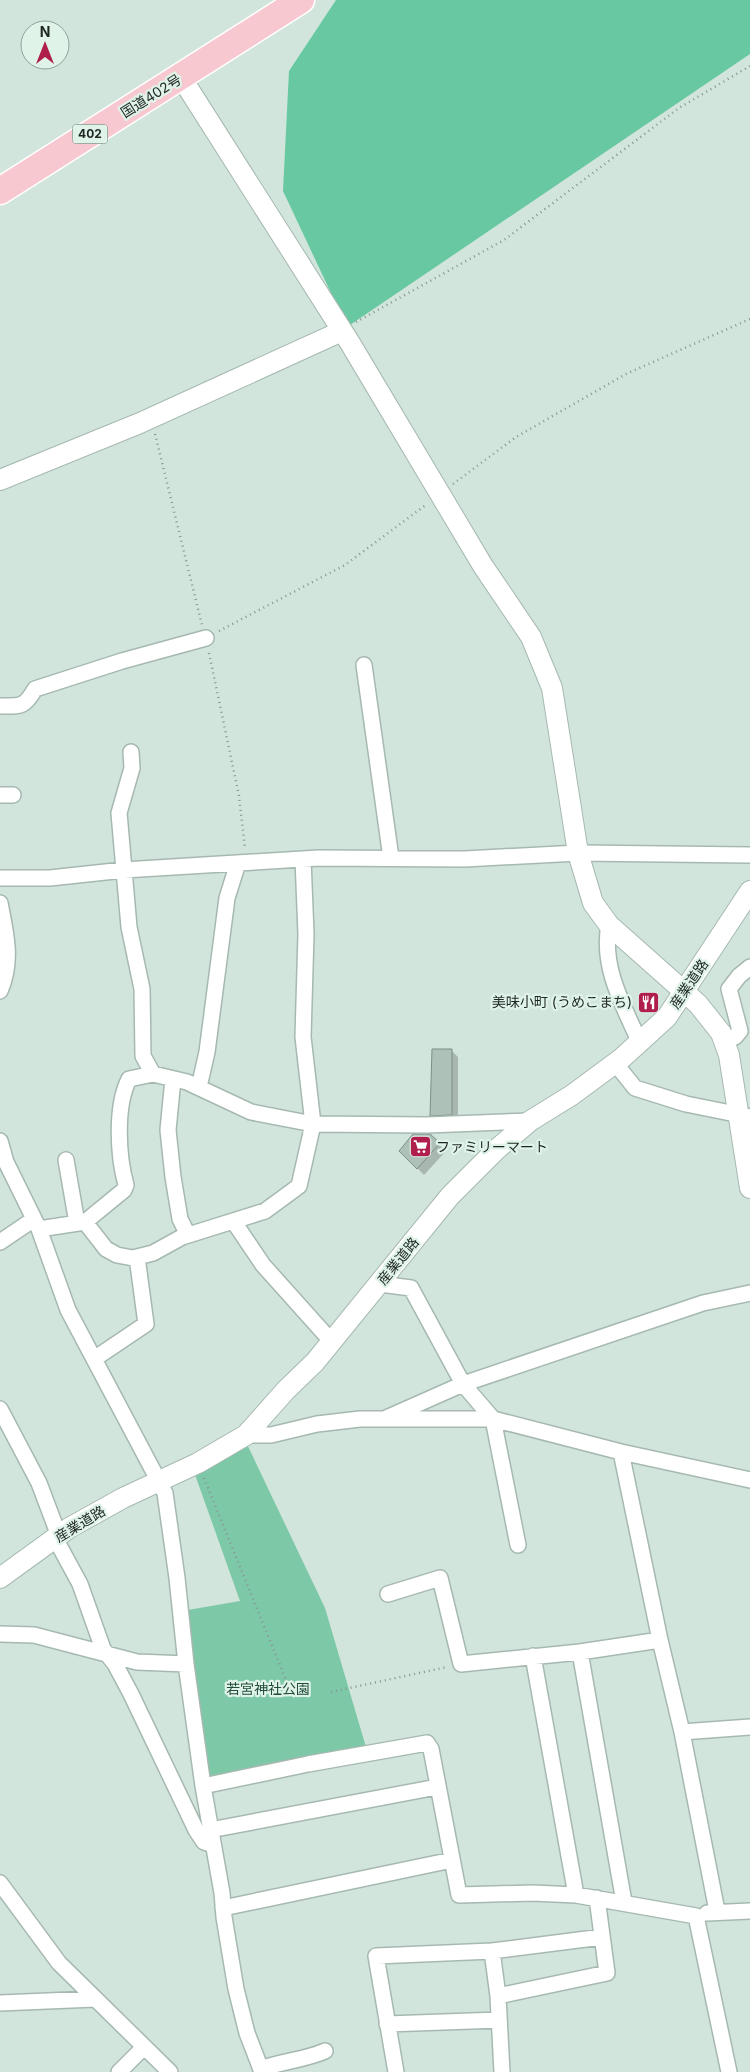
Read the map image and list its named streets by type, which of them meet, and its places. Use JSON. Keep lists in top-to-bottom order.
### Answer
{
  "streets": {
    "highway": ["国道402号", "402"],
    "street": ["産業道路"]
  },
  "parks": ["若宮神社公園"],
  "places": {
    "restaurant": ["美味小町 (うめこまち)"],
    "supermarket": ["ファミリーマート"]
  },
  "north": "top"
}
